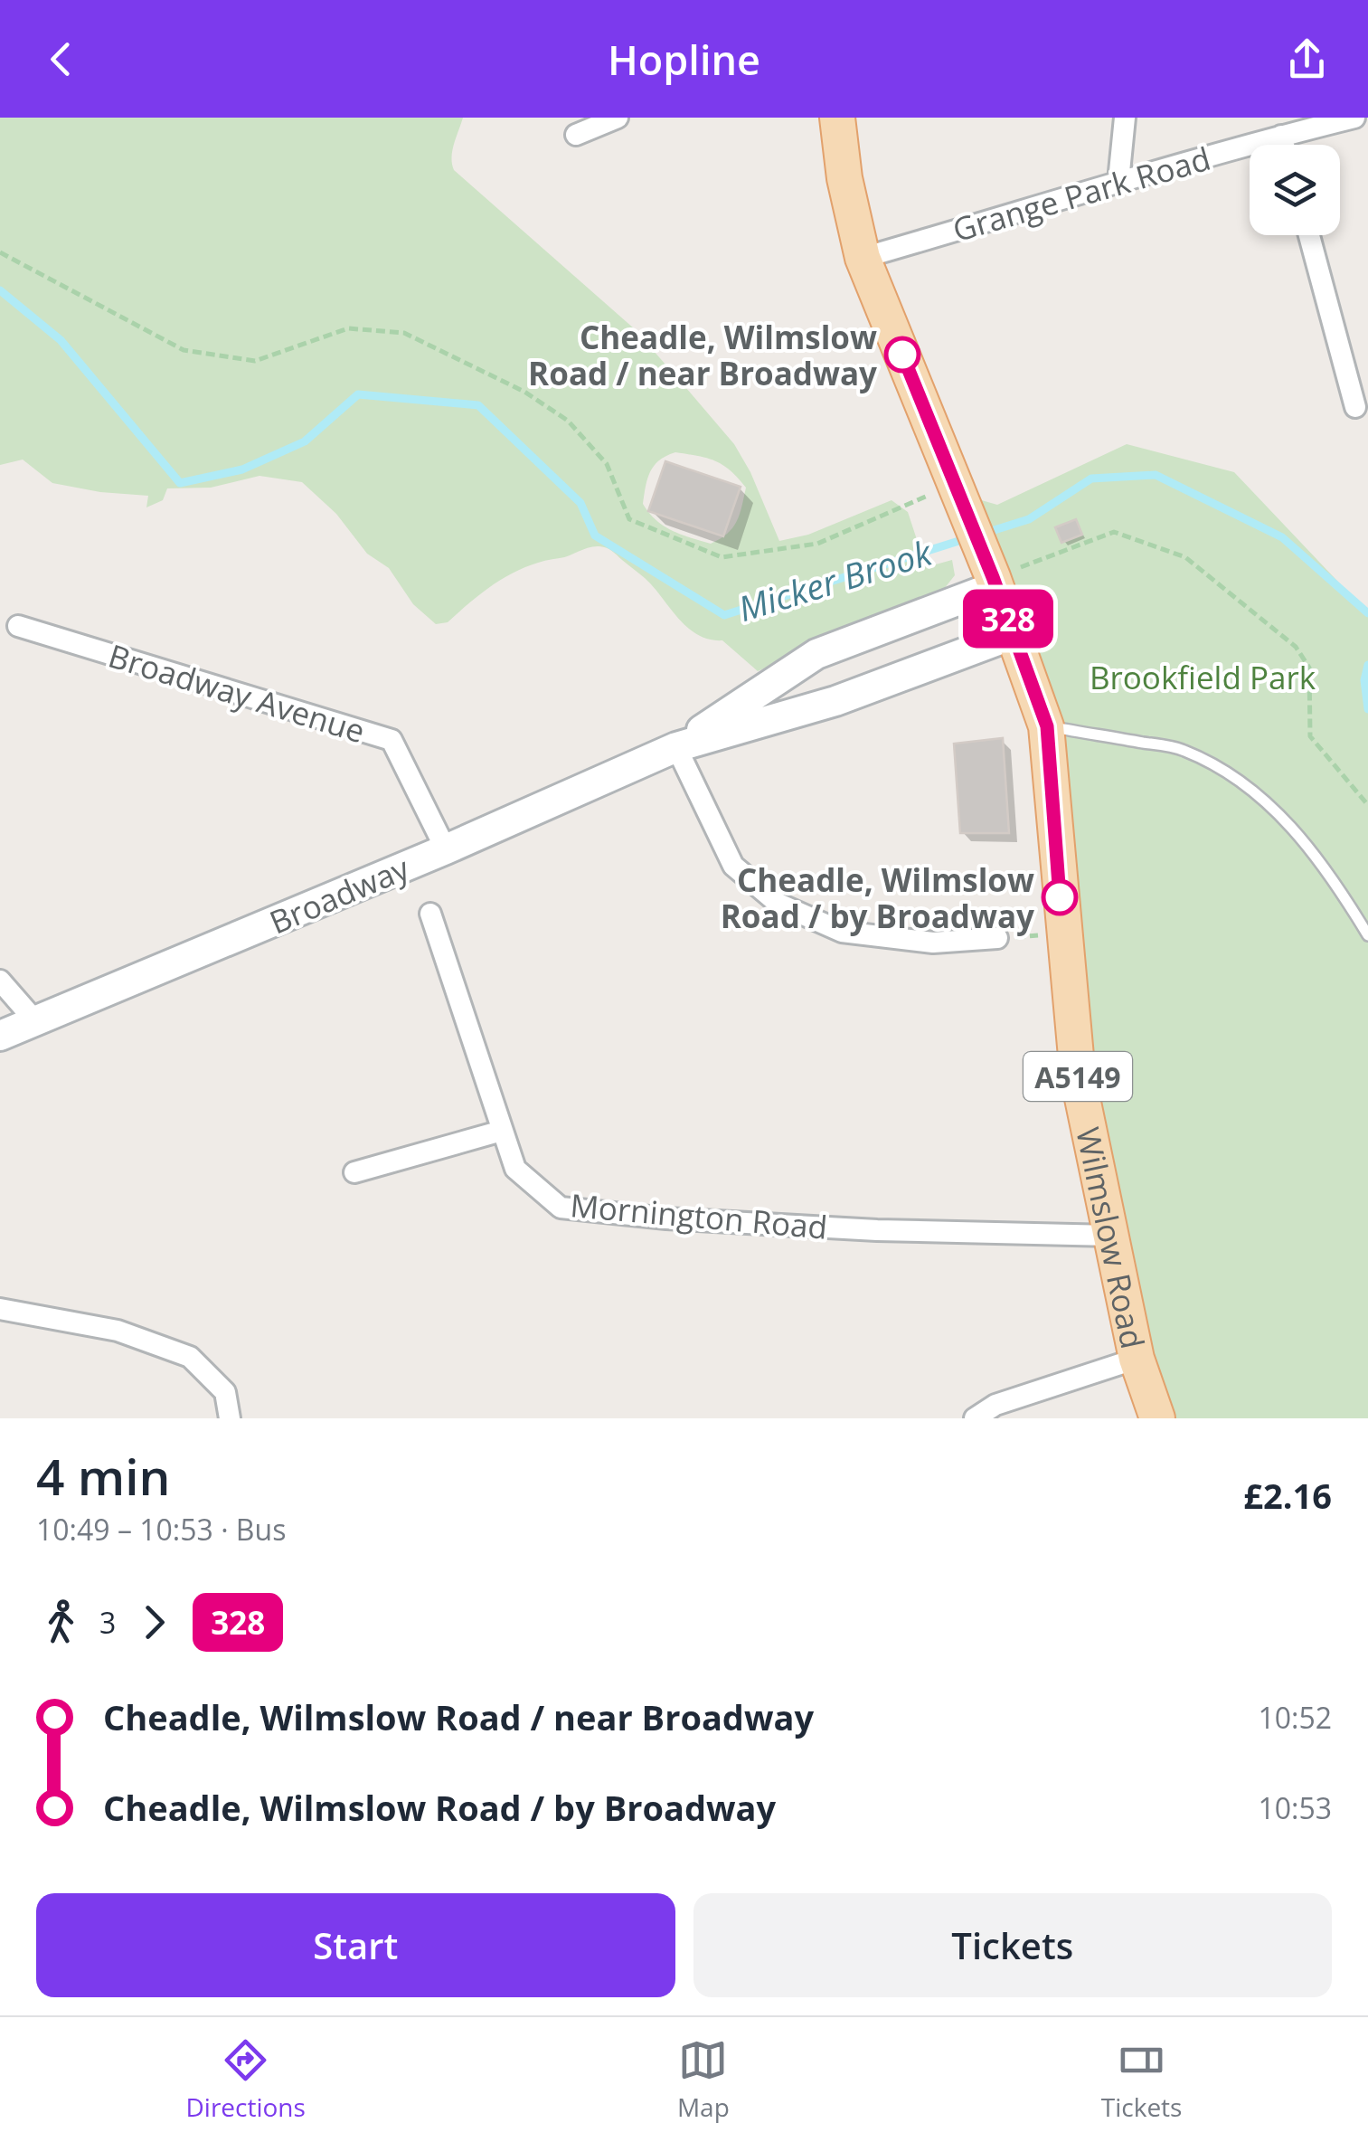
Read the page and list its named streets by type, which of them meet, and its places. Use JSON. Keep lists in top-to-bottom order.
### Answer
{
  "streets": {
    "main road": ["A5149", "Wilmslow Road"],
    "street": [
      "Grange Park Road",
      "Broadway Avenue",
      "Broadway",
      "Mornington Road"
    ]
  },
  "crossings": [
    ["Grange Park Road", "Wilmslow Road"],
    ["Broadway Avenue", "Broadway"],
    ["Broadway", "Wilmslow Road"],
    ["Mornington Road", "Wilmslow Road"]
  ],
  "water": ["Micker Brook"],
  "parks": ["Brookfield Park"],
  "places": ["Cheadle, Wilmslow Road / near Broadway", "Cheadle, Wilmslow Road / by Broadway"],
  "lines": ["bus line 328"],
  "page": {
    "header": "Hopline",
    "on_map": "328",
    "heading": ["4 min", "10:49 – 10:53 · Bus", "£2.16"],
    "legs": ["3", "328"],
    "list": [
      {
        "name": "Cheadle, Wilmslow Road / near Broadway",
        "value": "10:52"
      },
      {
        "name": "Cheadle, Wilmslow Road / by Broadway",
        "value": "10:53"
      }
    ],
    "buttons": ["Start", "Tickets"],
    "tabs": ["Directions", "Map", "Tickets"]
  }
}
